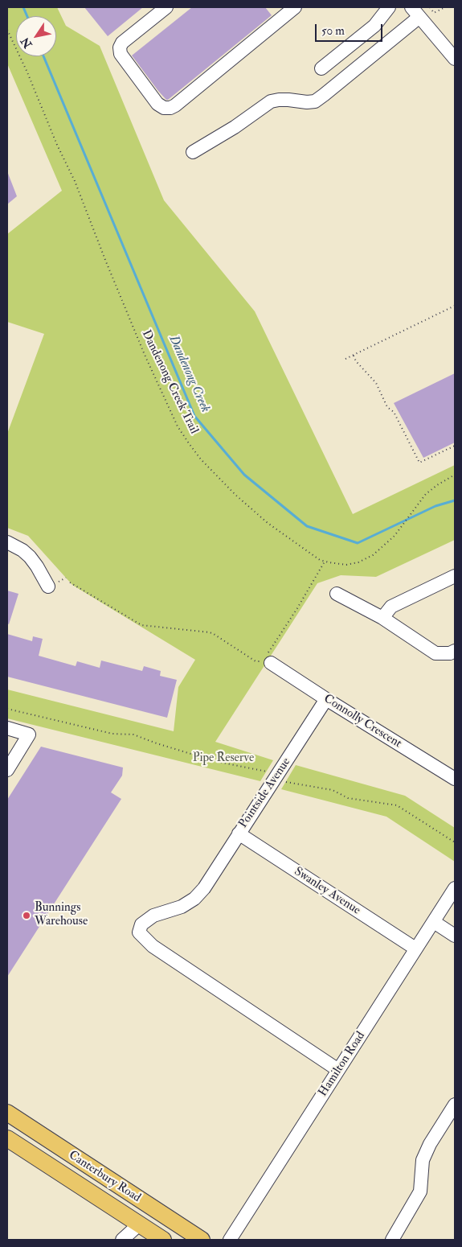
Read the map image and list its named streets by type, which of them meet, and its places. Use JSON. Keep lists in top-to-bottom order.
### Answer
{
  "streets": {
    "main road": ["Canterbury Road"],
    "street": [
      "Connolly Crescent",
      "Pointside Avenue",
      "Swanley Avenue",
      "Hamilton Road"
    ],
    "path": ["Dandenong Creek Trail"]
  },
  "crossings": [
    ["Connolly Crescent", "Pointside Avenue"],
    ["Pointside Avenue", "Swanley Avenue"],
    ["Pointside Avenue", "Hamilton Road"],
    ["Swanley Avenue", "Hamilton Road"]
  ],
  "water": ["Dandenong Creek"],
  "parks": ["Pipe Reserve"],
  "places": ["Bunnings Warehouse"],
  "scale_bar": "50 m",
  "north": "bottom left"
}
